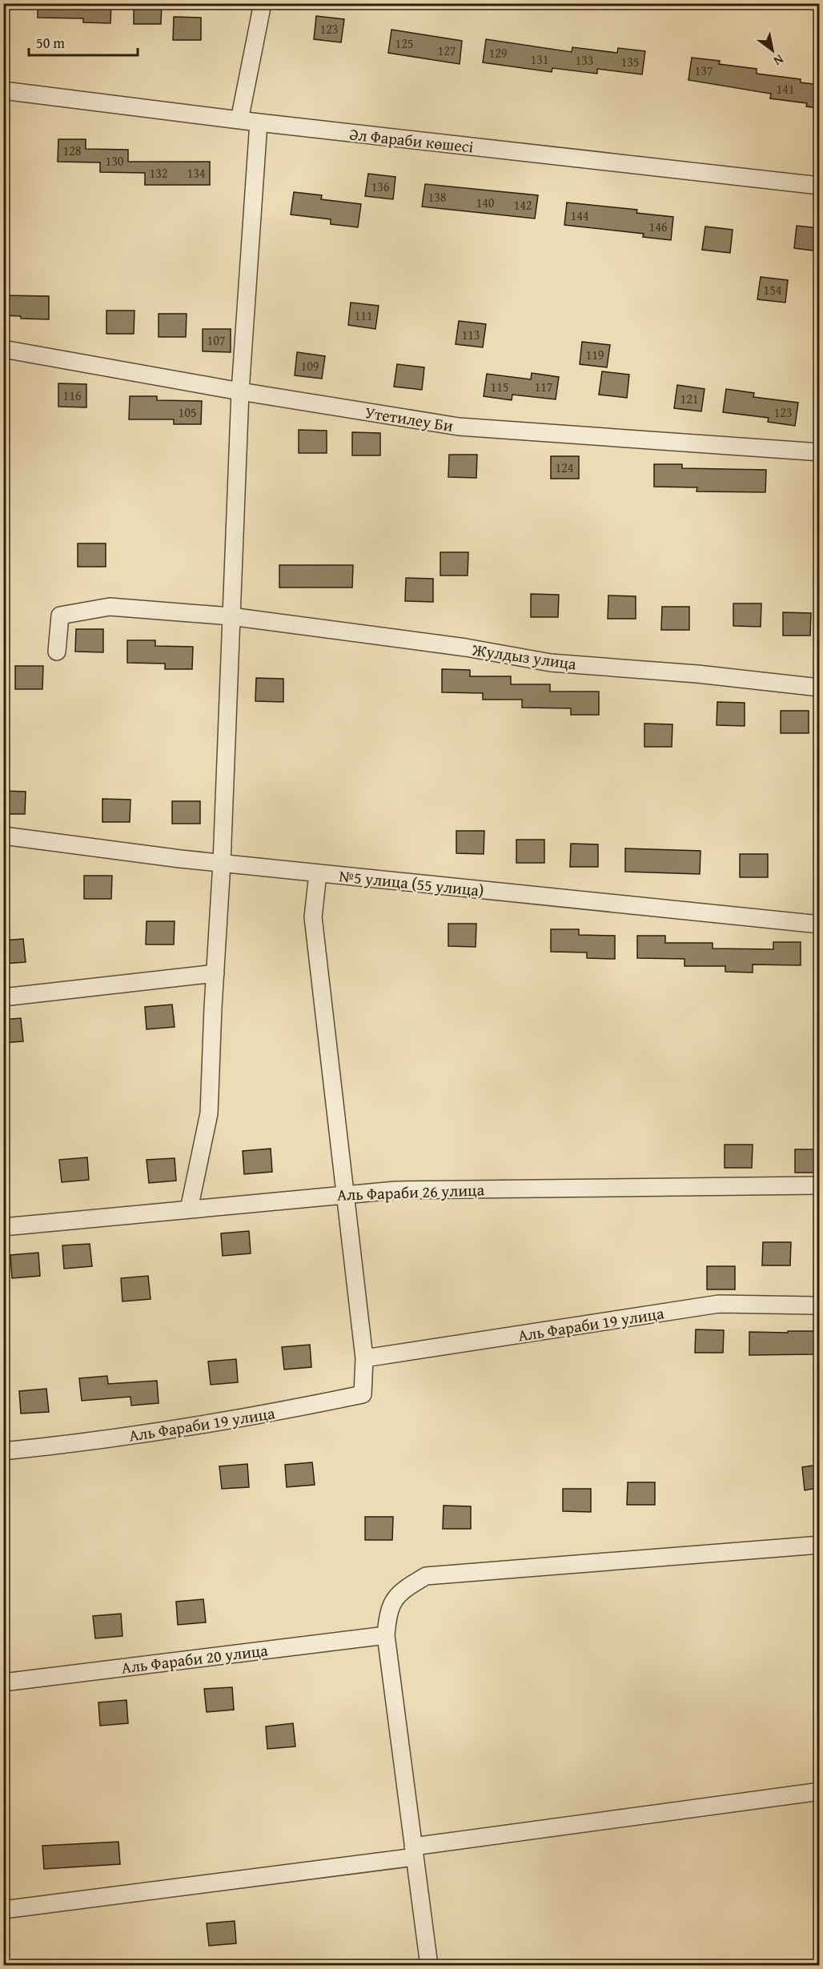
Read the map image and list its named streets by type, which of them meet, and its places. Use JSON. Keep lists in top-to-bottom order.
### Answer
{
  "streets": {
    "street": [
      "Әл Фараби көшесі",
      "Утетилеу Би",
      "Жулдыз улица",
      "№5 улица (55 улица)",
      "Аль Фараби 26 улица",
      "Аль Фараби 19 улица",
      "Аль Фараби 20 улица"
    ]
  },
  "crossings": [
    ["№5 улица (55 улица)", "Аль Фараби 19 улица"],
    ["Аль Фараби 26 улица", "Аль Фараби 19 улица"]
  ],
  "house_numbers": [
    "123",
    "125",
    "127",
    "129",
    "131",
    "133",
    "135",
    "137",
    "141",
    "128",
    "130",
    "132",
    "134",
    "136",
    "138",
    "140",
    "142",
    "144",
    "146",
    "154",
    "111",
    "113",
    "107",
    "119",
    "109",
    "115",
    "117",
    "116",
    "121",
    "105",
    "123",
    "124"
  ],
  "scale_bar": "50 m",
  "north": "bottom right"
}
